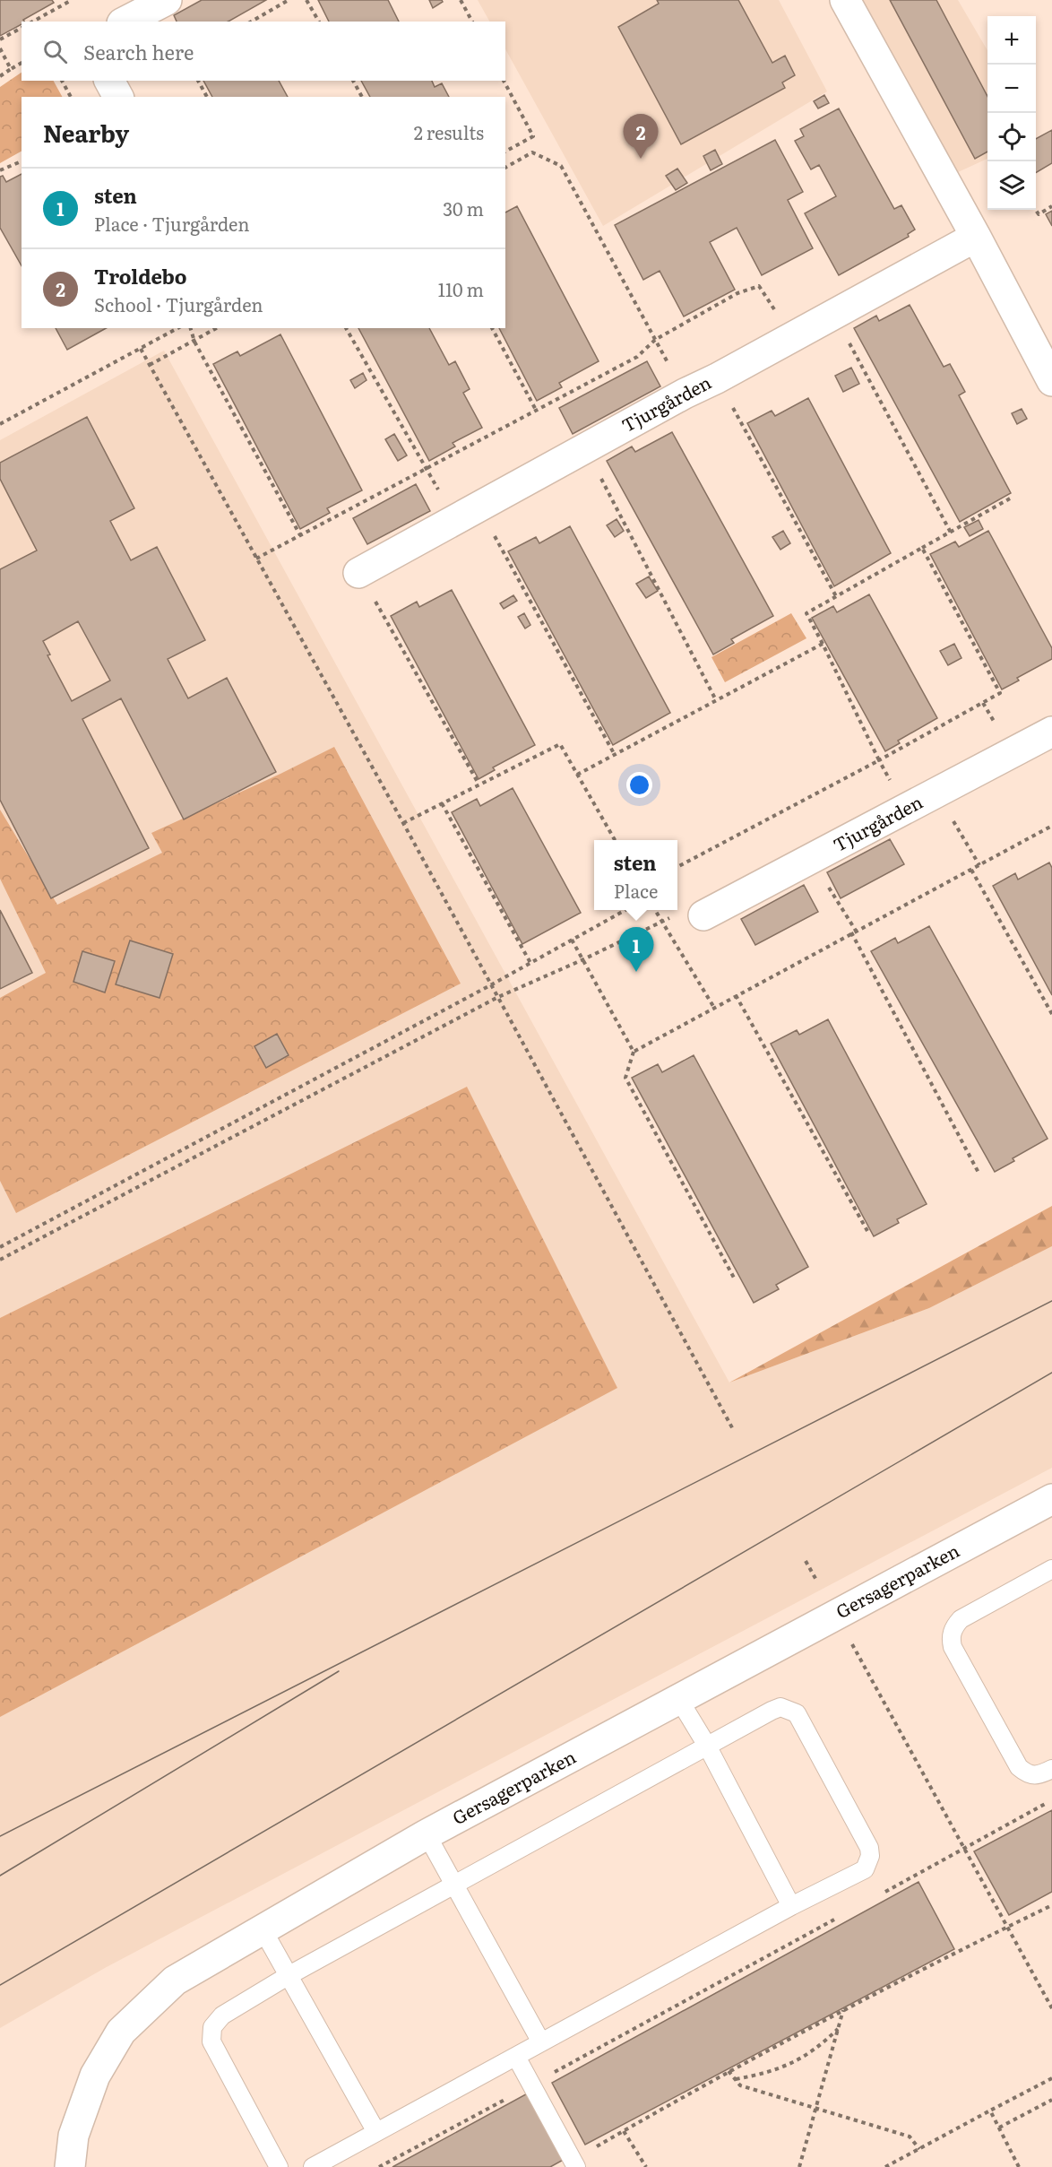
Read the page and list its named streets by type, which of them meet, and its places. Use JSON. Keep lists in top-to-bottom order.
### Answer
{
  "streets": {
    "street": ["Tjurgården", "Gersagerparken"]
  },
  "page": {
    "map_buttons": ["+", "−"],
    "search": "Search here",
    "heading": ["Nearby", "2 results"],
    "pins": ["2", "1"],
    "list": [
      {
        "mark": "1",
        "name": "sten",
        "note": "Place · Tjurgården",
        "value": "30 m"
      },
      {
        "mark": "2",
        "name": "Troldebo",
        "note": "School · Tjurgården",
        "value": "110 m"
      }
    ],
    "popup": ["sten", "Place"]
  }
}
